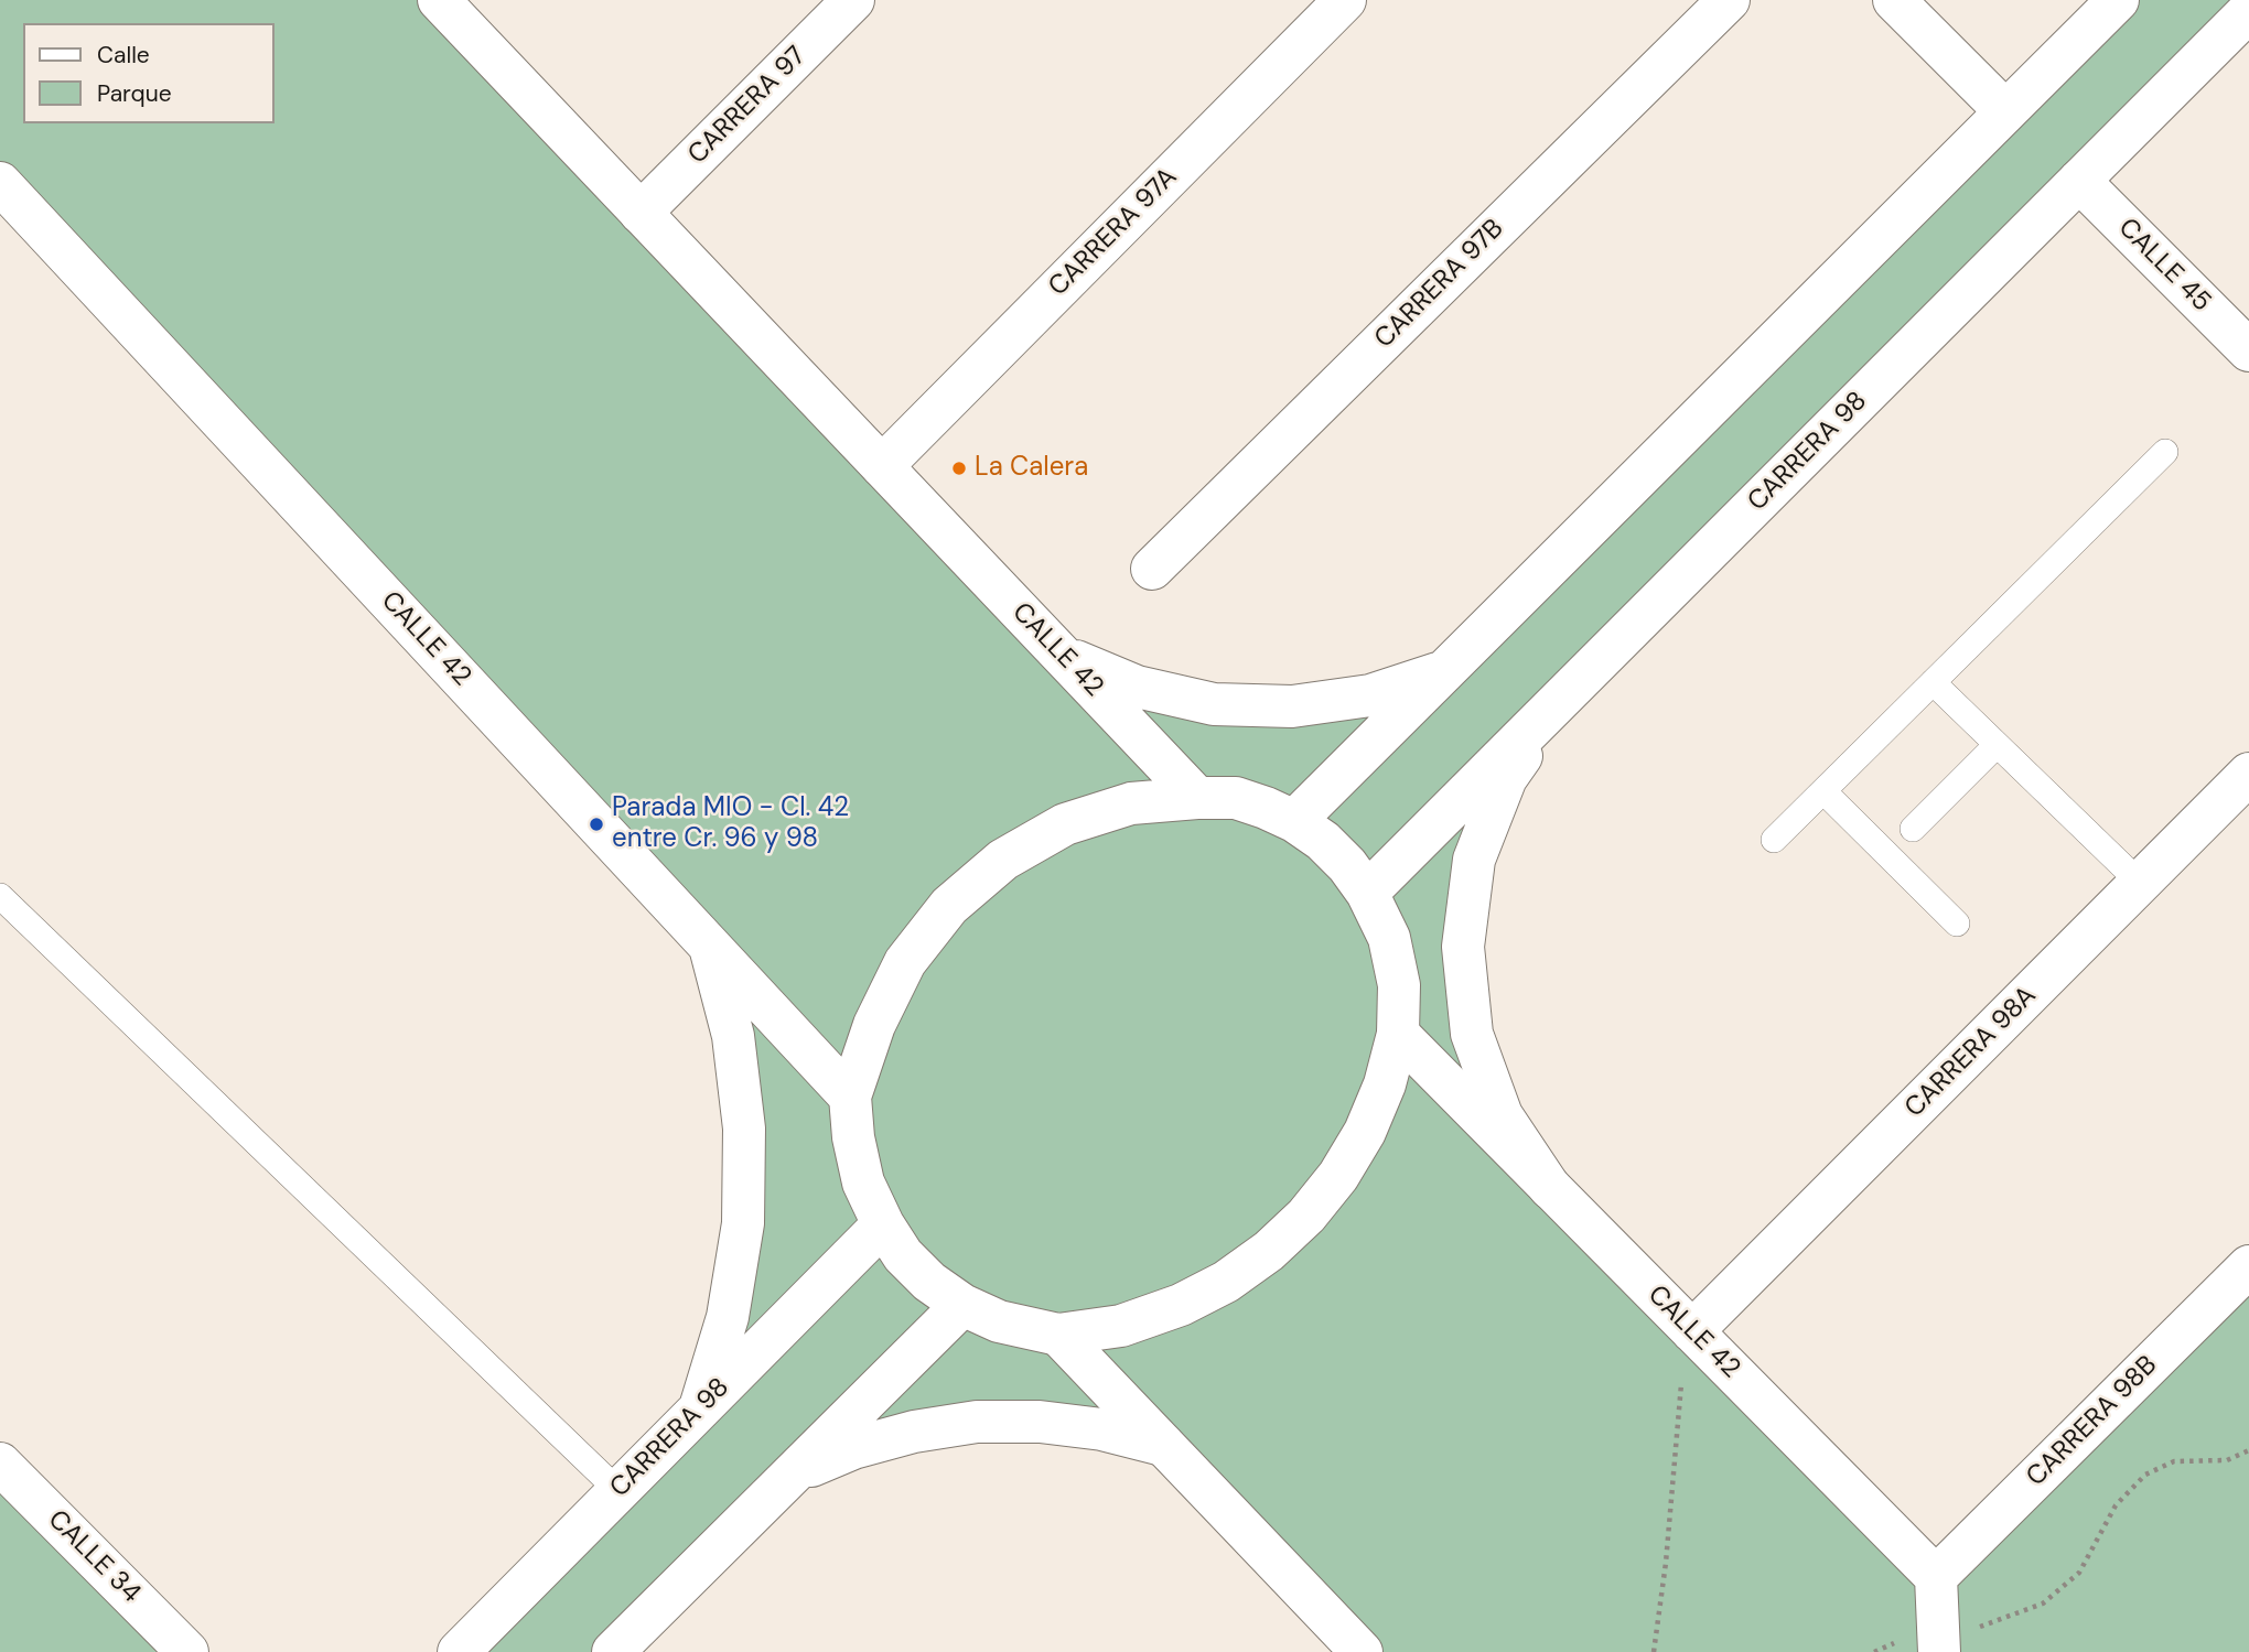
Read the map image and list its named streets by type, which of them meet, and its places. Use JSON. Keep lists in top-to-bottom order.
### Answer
{
  "streets": {
    "street": [
      "CARRERA 97",
      "CARRERA 97A",
      "CALLE 45",
      "CARRERA 97B",
      "CARRERA 98",
      "CALLE 42",
      "CARRERA 98A",
      "CARRERA 98B",
      "CALLE 34"
    ]
  },
  "crossings": [
    ["CARRERA 97", "CALLE 42"],
    ["CARRERA 97A", "CALLE 42"],
    ["CALLE 45", "CARRERA 98"],
    ["CALLE 42", "CARRERA 98A"],
    ["CALLE 42", "CARRERA 98B"]
  ],
  "places": ["La Calera", "Parada MIO - Cl. 42 entre Cr. 96 y 98"],
  "legend": ["Calle", "Parque"]
}
